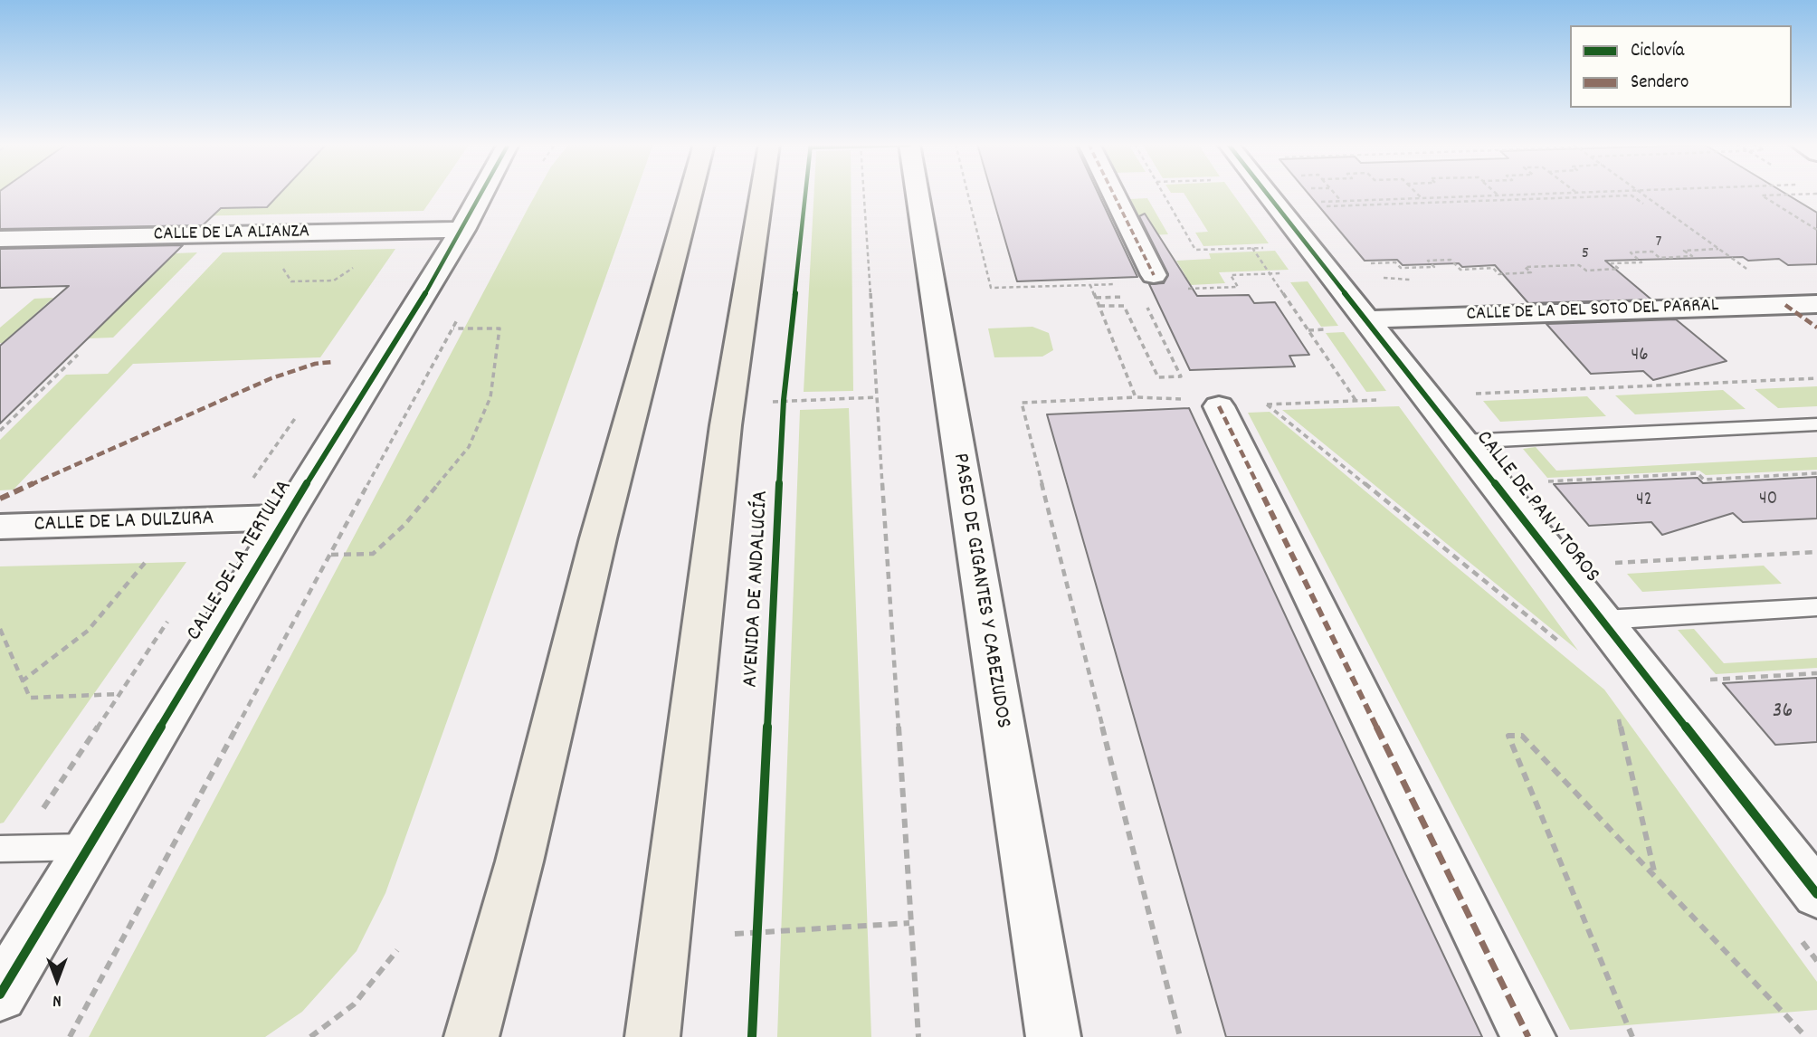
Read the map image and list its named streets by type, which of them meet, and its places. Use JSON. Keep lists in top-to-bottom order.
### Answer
{
  "streets": {
    "main road": ["AVENIDA DE ANDALUCÍA"],
    "street": [
      "CALLE DE LA ALIANZA",
      "CALLE DE LA DEL SOTO DEL PARRAL",
      "CALLE DE PAN Y TOROS",
      "CALLE DE LA DULZURA",
      "CALLE DE LA TERTULIA",
      "PASEO DE GIGANTES Y CABEZUDOS"
    ]
  },
  "crossings": [
    ["CALLE DE LA ALIANZA", "CALLE DE LA TERTULIA"],
    ["CALLE DE LA DEL SOTO DEL PARRAL", "CALLE DE PAN Y TOROS"],
    ["CALLE DE LA DULZURA", "CALLE DE LA TERTULIA"]
  ],
  "house_numbers": [
    "7",
    "5",
    "46",
    "40",
    "42",
    "36"
  ],
  "legend": ["Ciclovía", "Sendero"],
  "north": "bottom"
}
